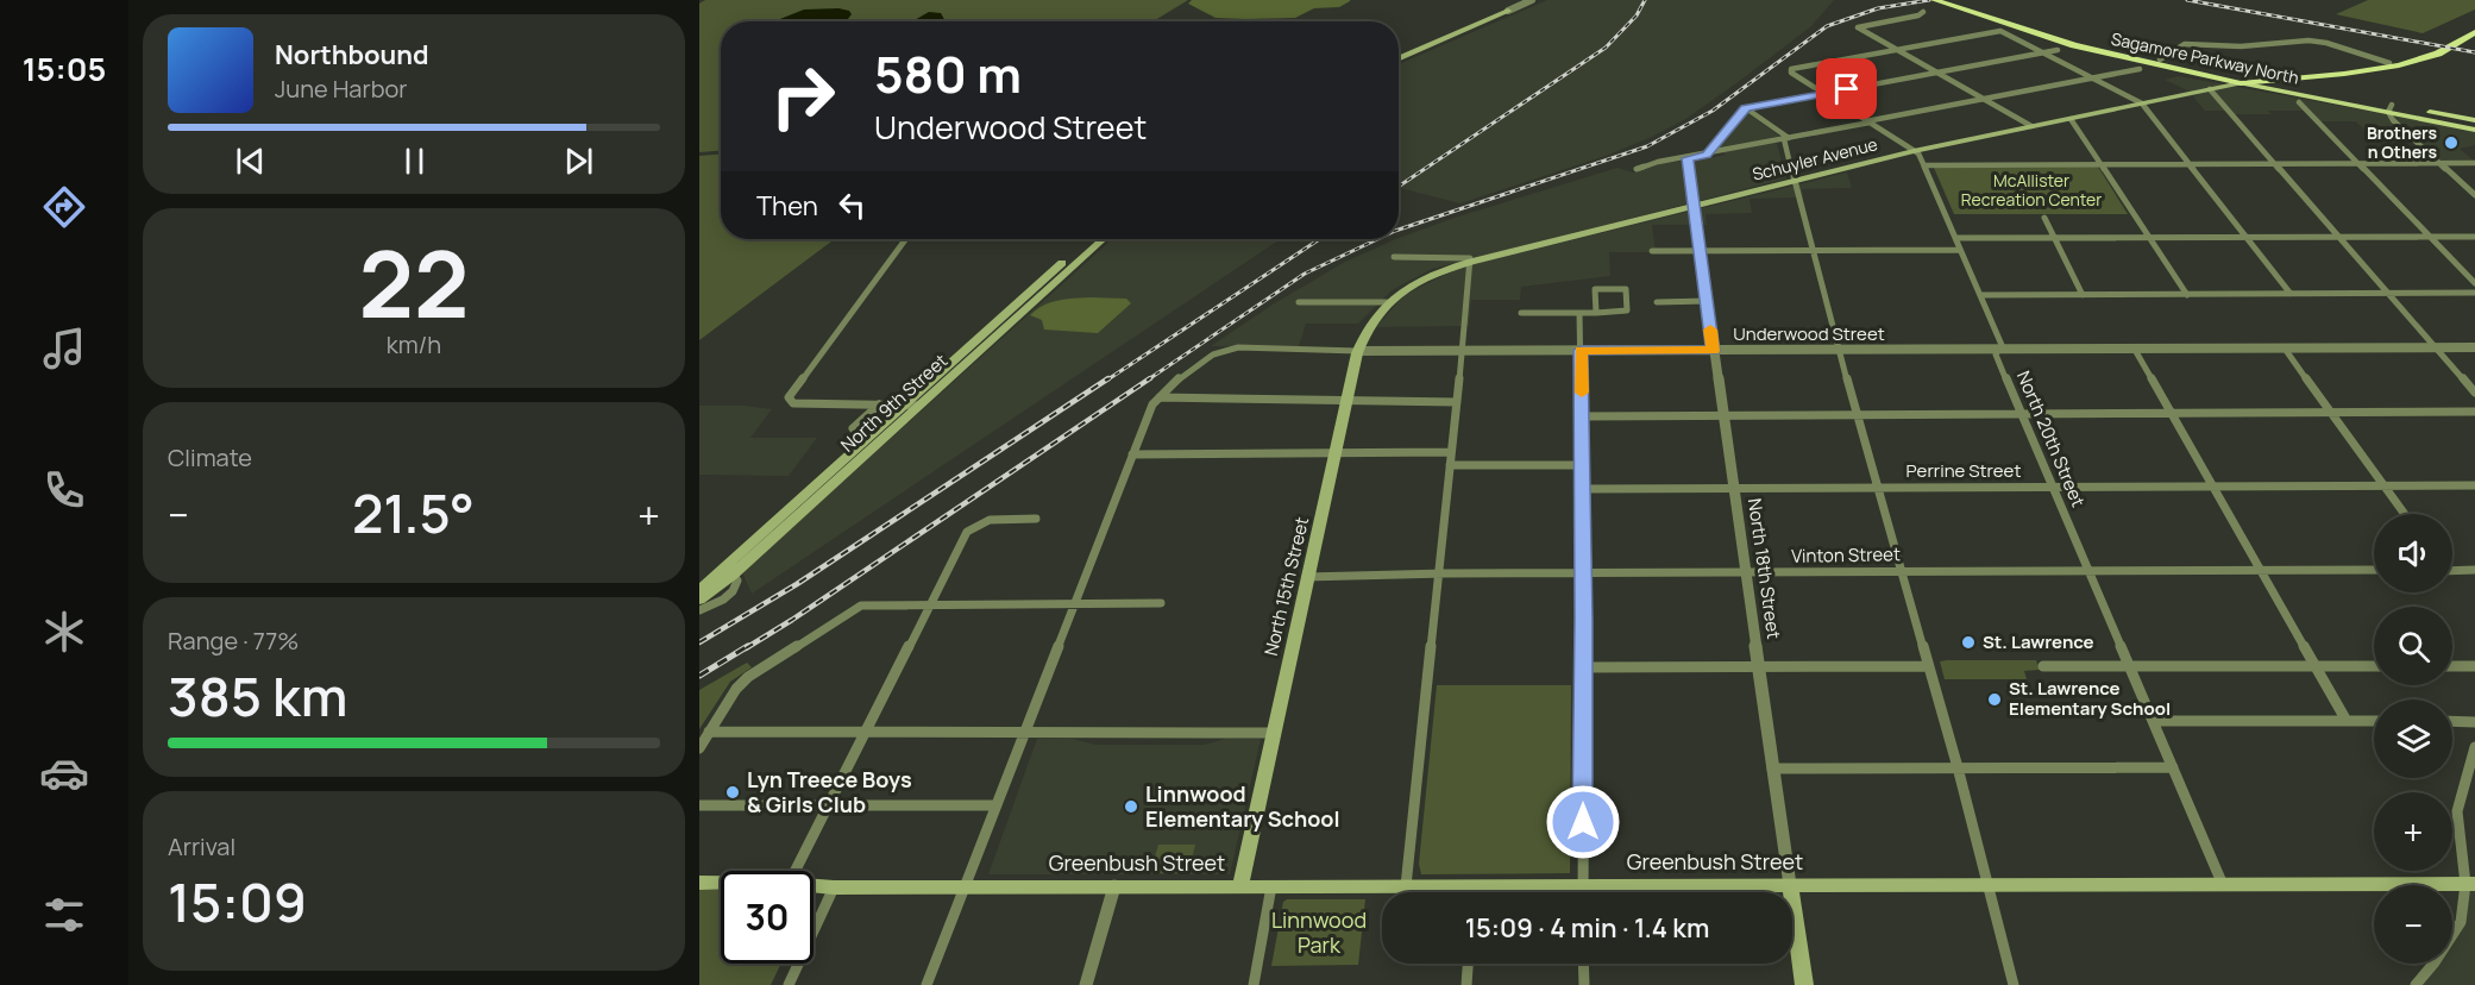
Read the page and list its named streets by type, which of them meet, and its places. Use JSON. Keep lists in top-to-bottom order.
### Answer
{
  "streets": {
    "highway": ["Sagamore Parkway North", "Schuyler Avenue"],
    "main road": [
      "North 9th Street",
      "North 18th Street",
      "North 15th Street",
      "Greenbush Street"
    ],
    "street": [
      "Underwood Street",
      "North 20th Street",
      "Perrine Street",
      "Vinton Street"
    ]
  },
  "crossings": [
    ["Sagamore Parkway North", "Schuyler Avenue"],
    ["Schuyler Avenue", "North 20th Street"],
    ["Schuyler Avenue", "North 18th Street"],
    ["Schuyler Avenue", "North 15th Street"],
    ["Underwood Street", "North 20th Street"],
    ["Underwood Street", "North 18th Street"],
    ["Underwood Street", "North 15th Street"],
    ["North 20th Street", "Perrine Street"],
    ["North 20th Street", "Vinton Street"],
    ["North 20th Street", "Greenbush Street"],
    ["Perrine Street", "North 18th Street"],
    ["Vinton Street", "North 18th Street"],
    ["Vinton Street", "North 15th Street"],
    ["North 18th Street", "Greenbush Street"],
    ["North 15th Street", "Greenbush Street"]
  ],
  "parks": ["McAllister Recreation Center", "Linnwood Park"],
  "places": [
    "Brothers n Others",
    "St. Lawrence",
    "St. Lawrence Elementary School",
    "Lyn Treece Boys & Girls Club",
    "Linnwood Elementary School"
  ],
  "page": {
    "tabs": "15:05",
    "turn": ["580 m", "Underwood Street"],
    "song": ["Northbound", "June Harbor"],
    "then": "Then",
    "tile": [
      ["22", "km/h"],
      "Climate",
      ["Range · 77%", "385 km"],
      ["Arrival", "15:09"]
    ],
    "heat": ["−", "21.5°", "+"],
    "map_buttons": ["+", "−"],
    "limit": "30",
    "trip": "15:09 · 4 min · 1.4 km"
  }
}
